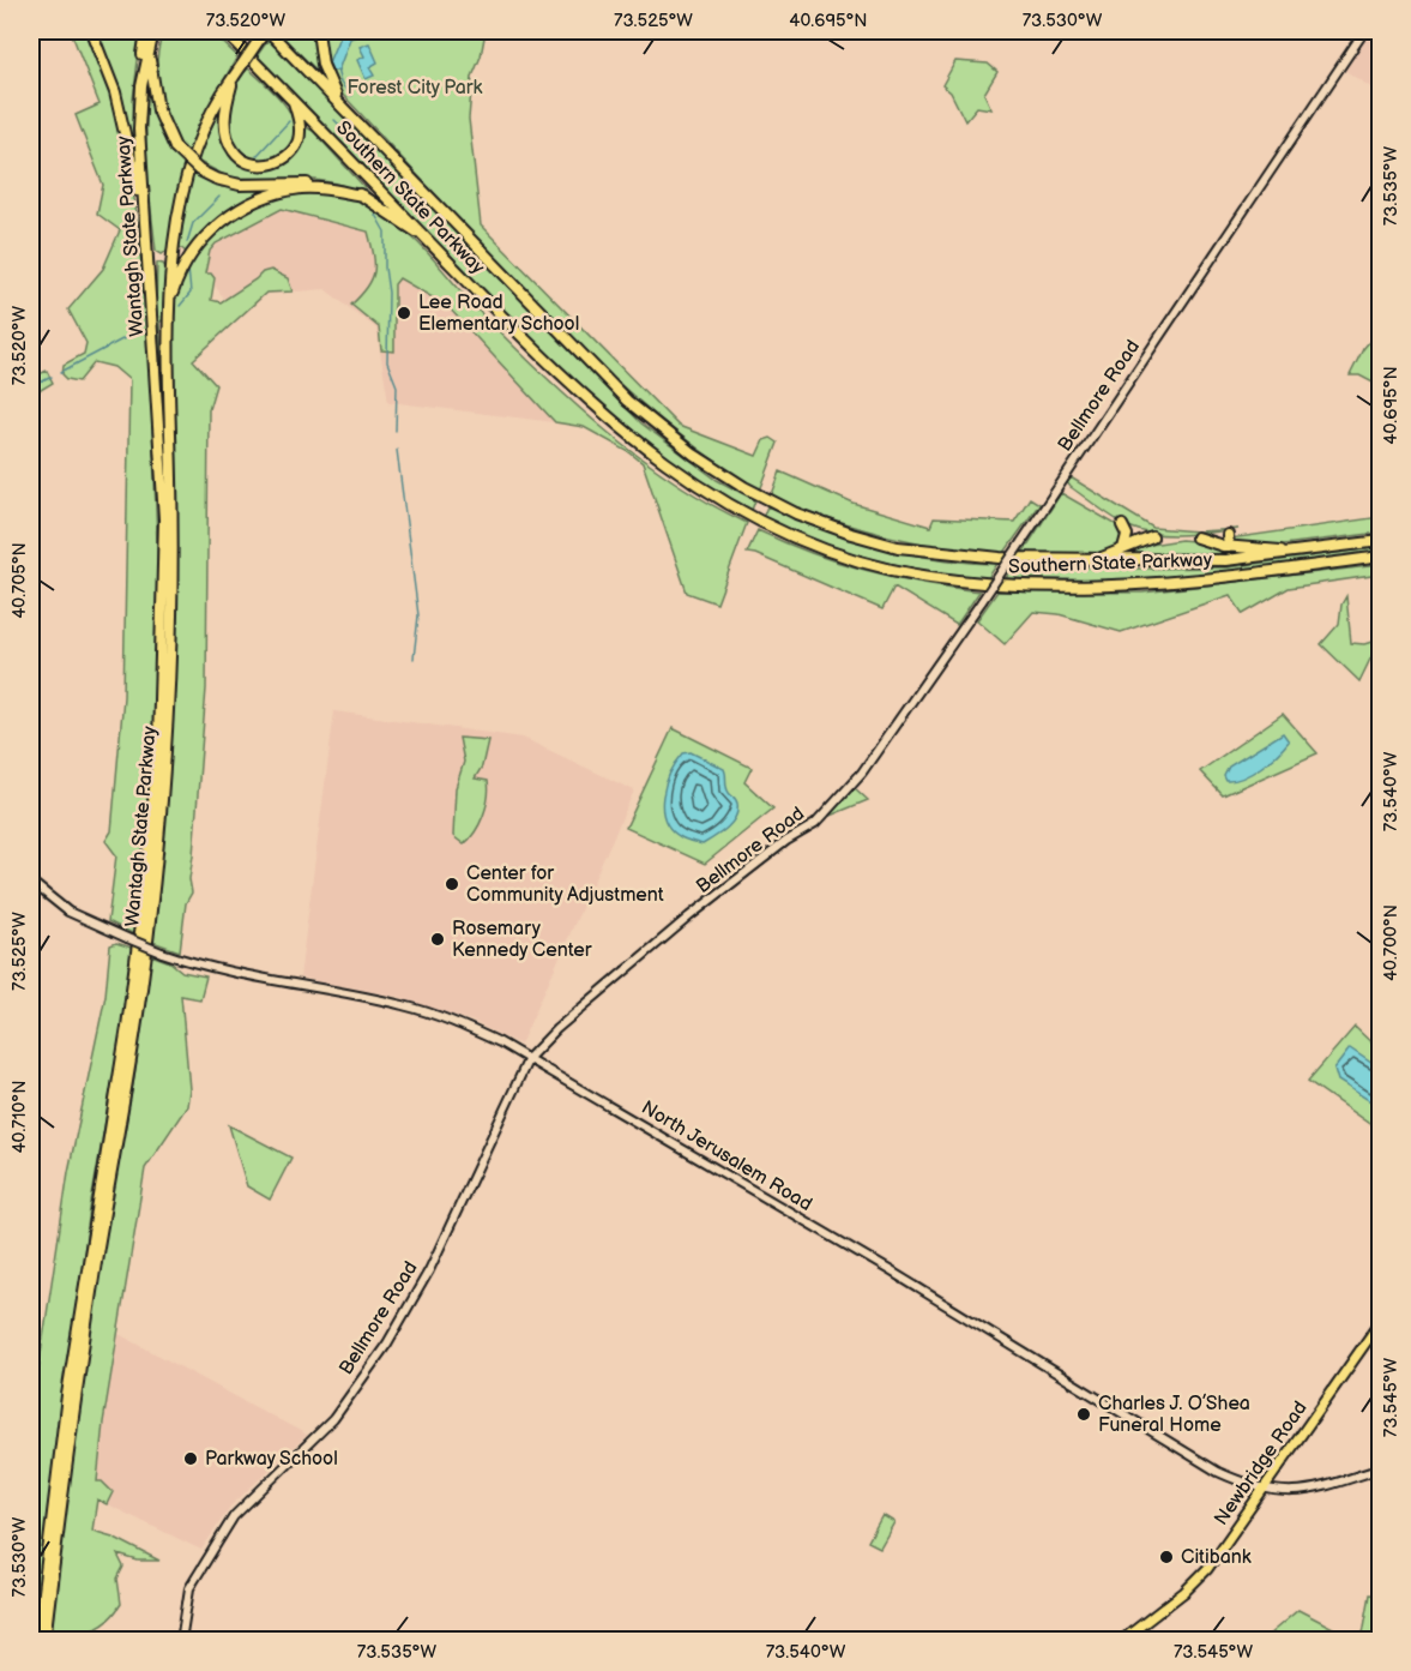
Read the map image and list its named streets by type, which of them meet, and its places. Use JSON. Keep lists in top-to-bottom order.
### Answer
{
  "streets": {
    "highway": ["Southern State Parkway", "Wantagh State Parkway"],
    "main road": ["Bellmore Road", "North Jerusalem Road", "Newbridge Road"]
  },
  "crossings": [
    ["Southern State Parkway", "Wantagh State Parkway"],
    ["Bellmore Road", "North Jerusalem Road"],
    ["North Jerusalem Road", "Newbridge Road"]
  ],
  "parks": ["Forest City Park"],
  "places": [
    "Lee Road Elementary School",
    "Center for Community Adjustment",
    "Rosemary Kennedy Center",
    "Charles J. O’Shea Funeral Home",
    "Parkway School",
    "Citibank"
  ],
  "coordinates": [
    "73.520°W",
    "73.525°W",
    "40.695°N",
    "73.530°W",
    "73.535°W",
    "40.705°N",
    "73.540°W",
    "40.700°N",
    "40.710°N",
    "73.545°W"
  ]
}
